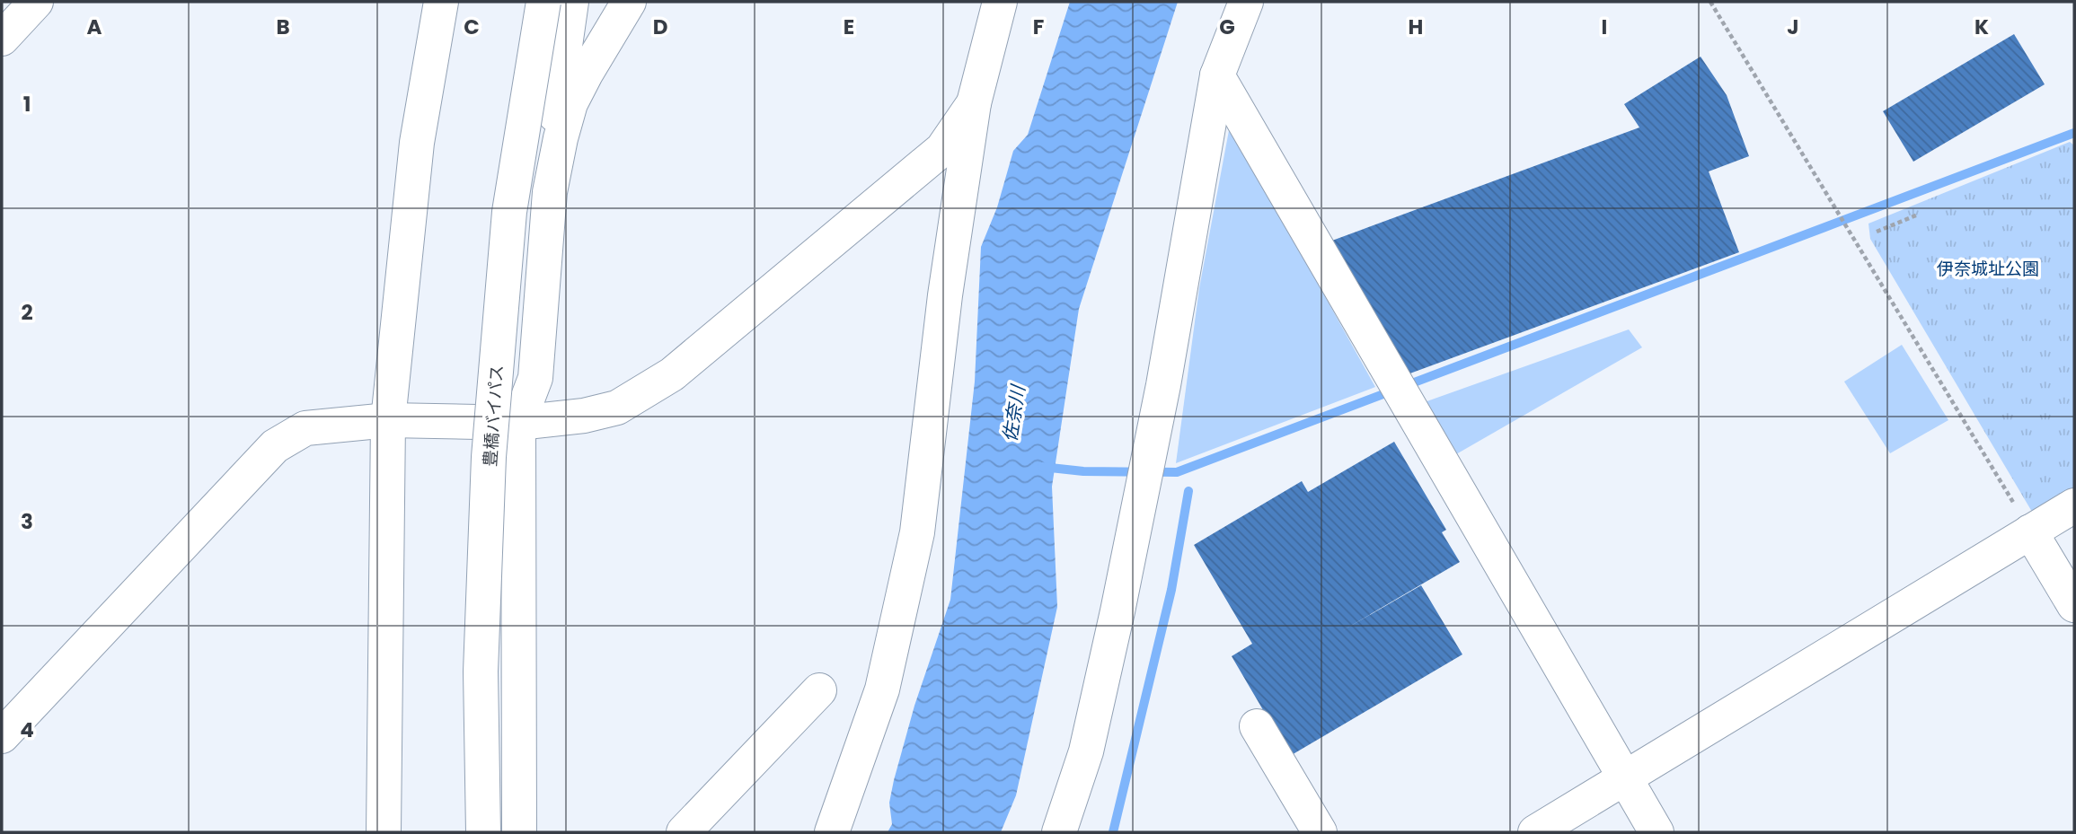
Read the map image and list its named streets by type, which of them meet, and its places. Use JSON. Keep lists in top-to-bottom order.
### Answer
{
  "streets": {
    "main road": ["豊橋バイパス"]
  },
  "water": ["佐奈川"],
  "parks": ["伊奈城址公園"],
  "grid": {
    "columns": [
      "A",
      "B",
      "C",
      "D",
      "E",
      "F",
      "G",
      "H",
      "I",
      "J",
      "K"
    ],
    "rows": [
      "1",
      "2",
      "3",
      "4"
    ]
  }
}
